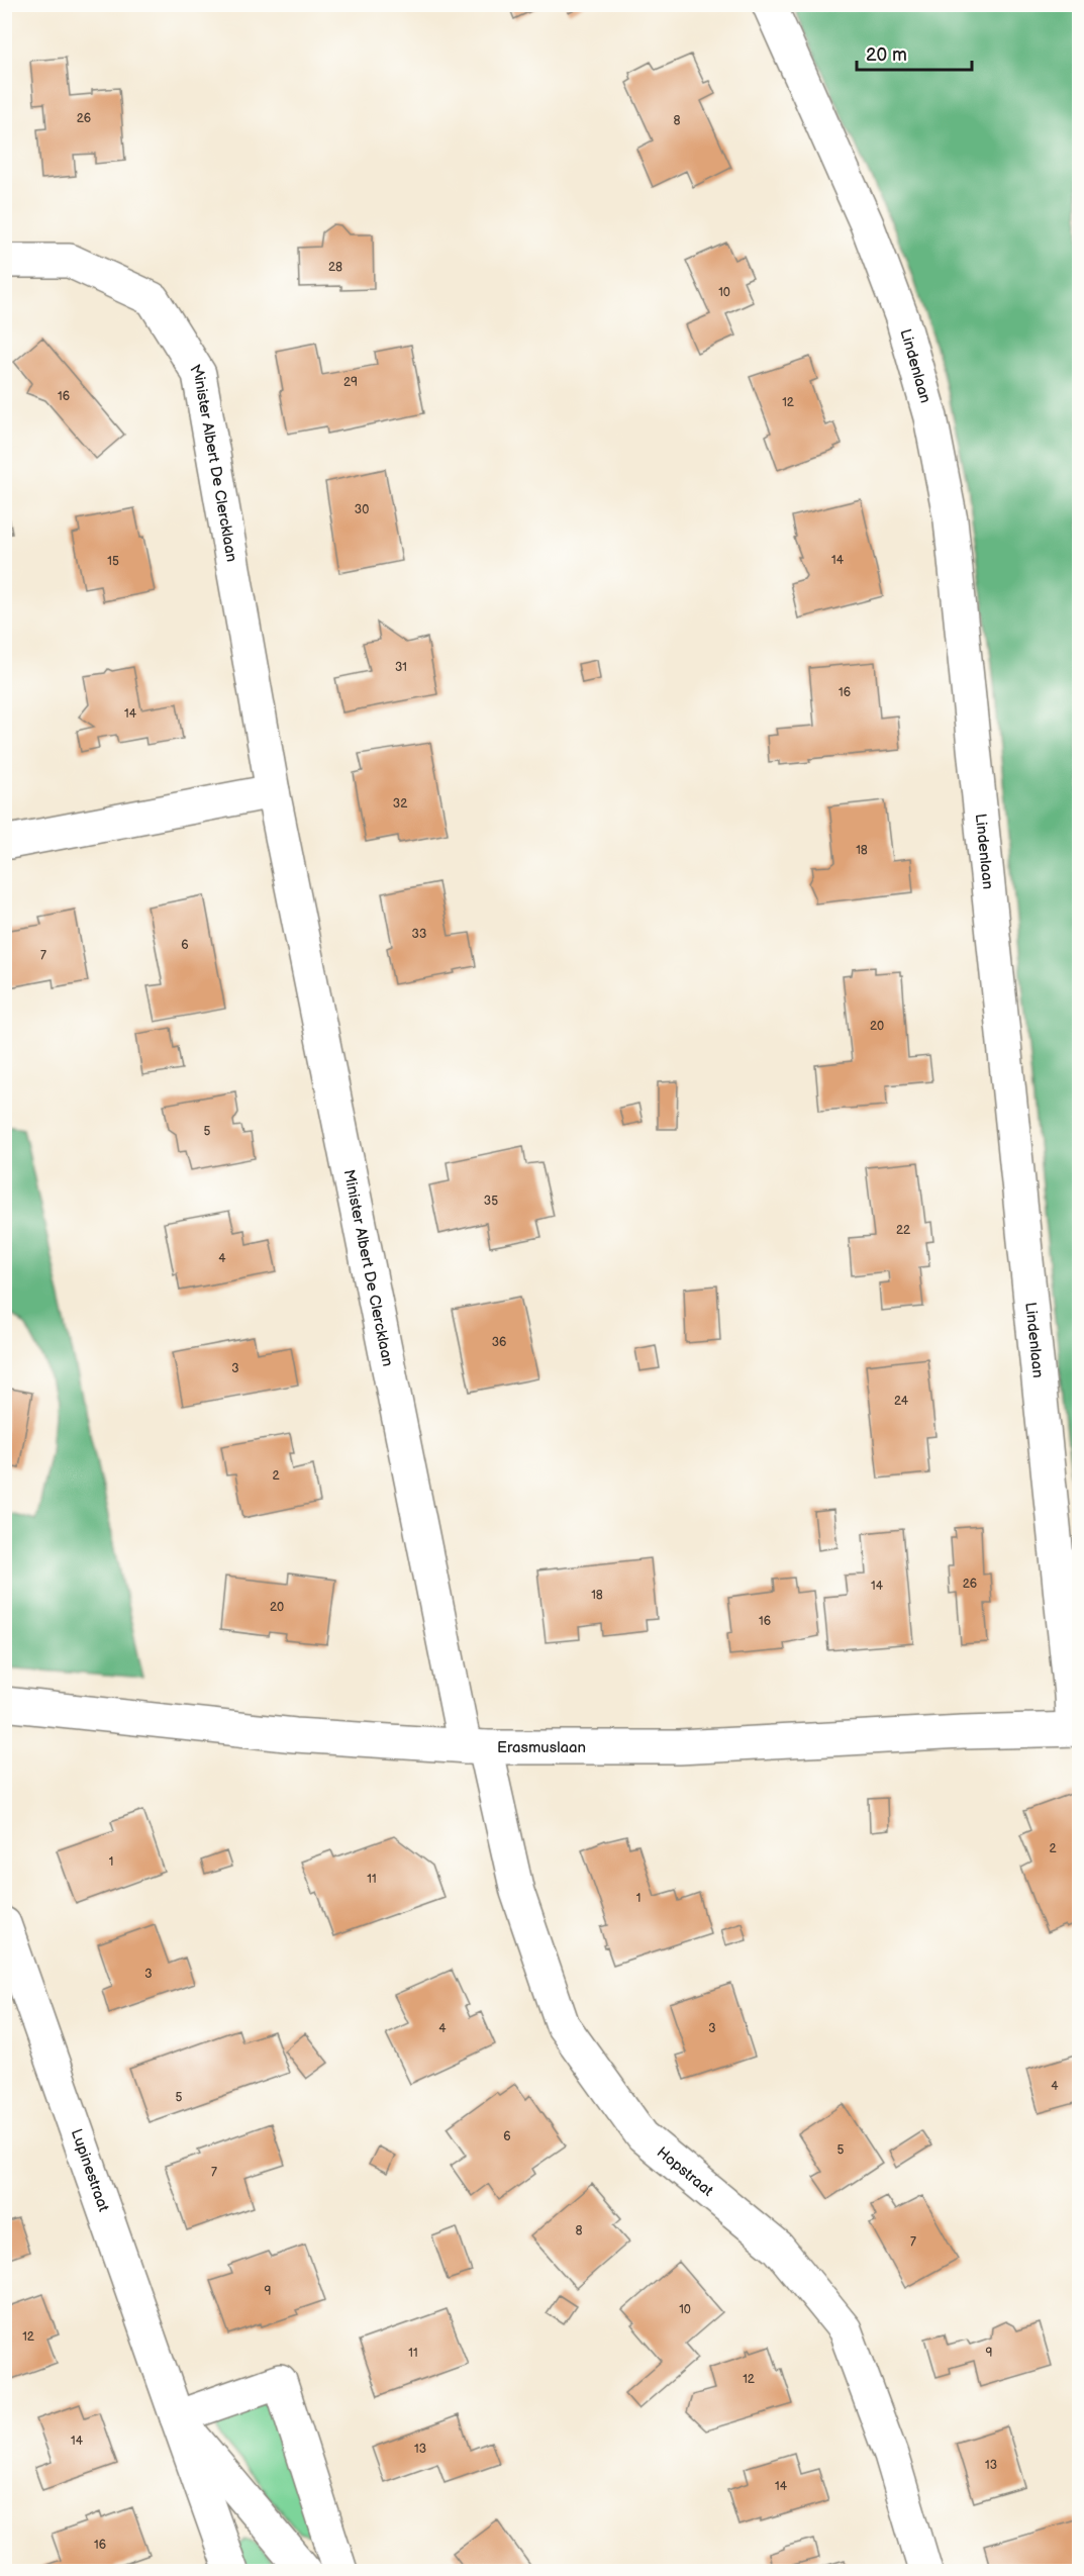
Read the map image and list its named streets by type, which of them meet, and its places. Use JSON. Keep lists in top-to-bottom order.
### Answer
{
  "streets": {
    "street": [
      "Lindenlaan",
      "Minister Albert De Clercklaan",
      "Erasmuslaan",
      "Lupinestraat",
      "Hopstraat"
    ]
  },
  "crossings": [
    ["Lindenlaan", "Erasmuslaan"],
    ["Minister Albert De Clercklaan", "Erasmuslaan"],
    ["Minister Albert De Clercklaan", "Hopstraat"],
    ["Erasmuslaan", "Hopstraat"]
  ],
  "house_numbers": [
    "26",
    "8",
    "28",
    "10",
    "29",
    "16",
    "12",
    "30",
    "14",
    "15",
    "31",
    "16",
    "14",
    "32",
    "18",
    "33",
    "6",
    "7",
    "20",
    "5",
    "35",
    "22",
    "4",
    "36",
    "3",
    "24",
    "2",
    "26",
    "14",
    "18",
    "20",
    "16",
    "2",
    "1",
    "11",
    "1",
    "3",
    "4",
    "3",
    "4",
    "5",
    "6",
    "5",
    "7",
    "8",
    "7",
    "9",
    "10",
    "12",
    "11",
    "9",
    "12",
    "14",
    "13",
    "13",
    "14",
    "16"
  ],
  "scale_bar": "20 m"
}
